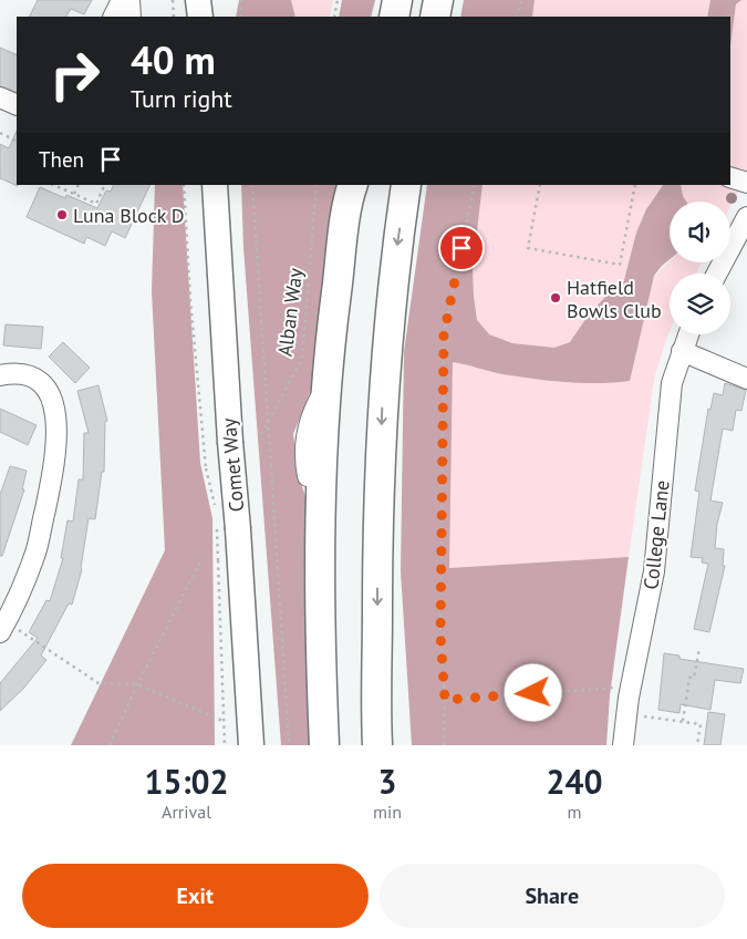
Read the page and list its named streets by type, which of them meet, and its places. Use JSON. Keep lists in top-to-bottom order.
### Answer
{
  "streets": {
    "main road": ["Comet Way"],
    "street": ["College Lane"],
    "path": ["Alban Way"]
  },
  "places": ["Luna Block D", "Hatfield Bowls Club"],
  "page": {
    "turn": ["40 m", "Turn right"],
    "then": "Then",
    "eta": [
      "15:02",
      "Arrival",
      "3",
      "min",
      "240",
      "m"
    ],
    "buttons": ["Exit", "Share"]
  }
}
